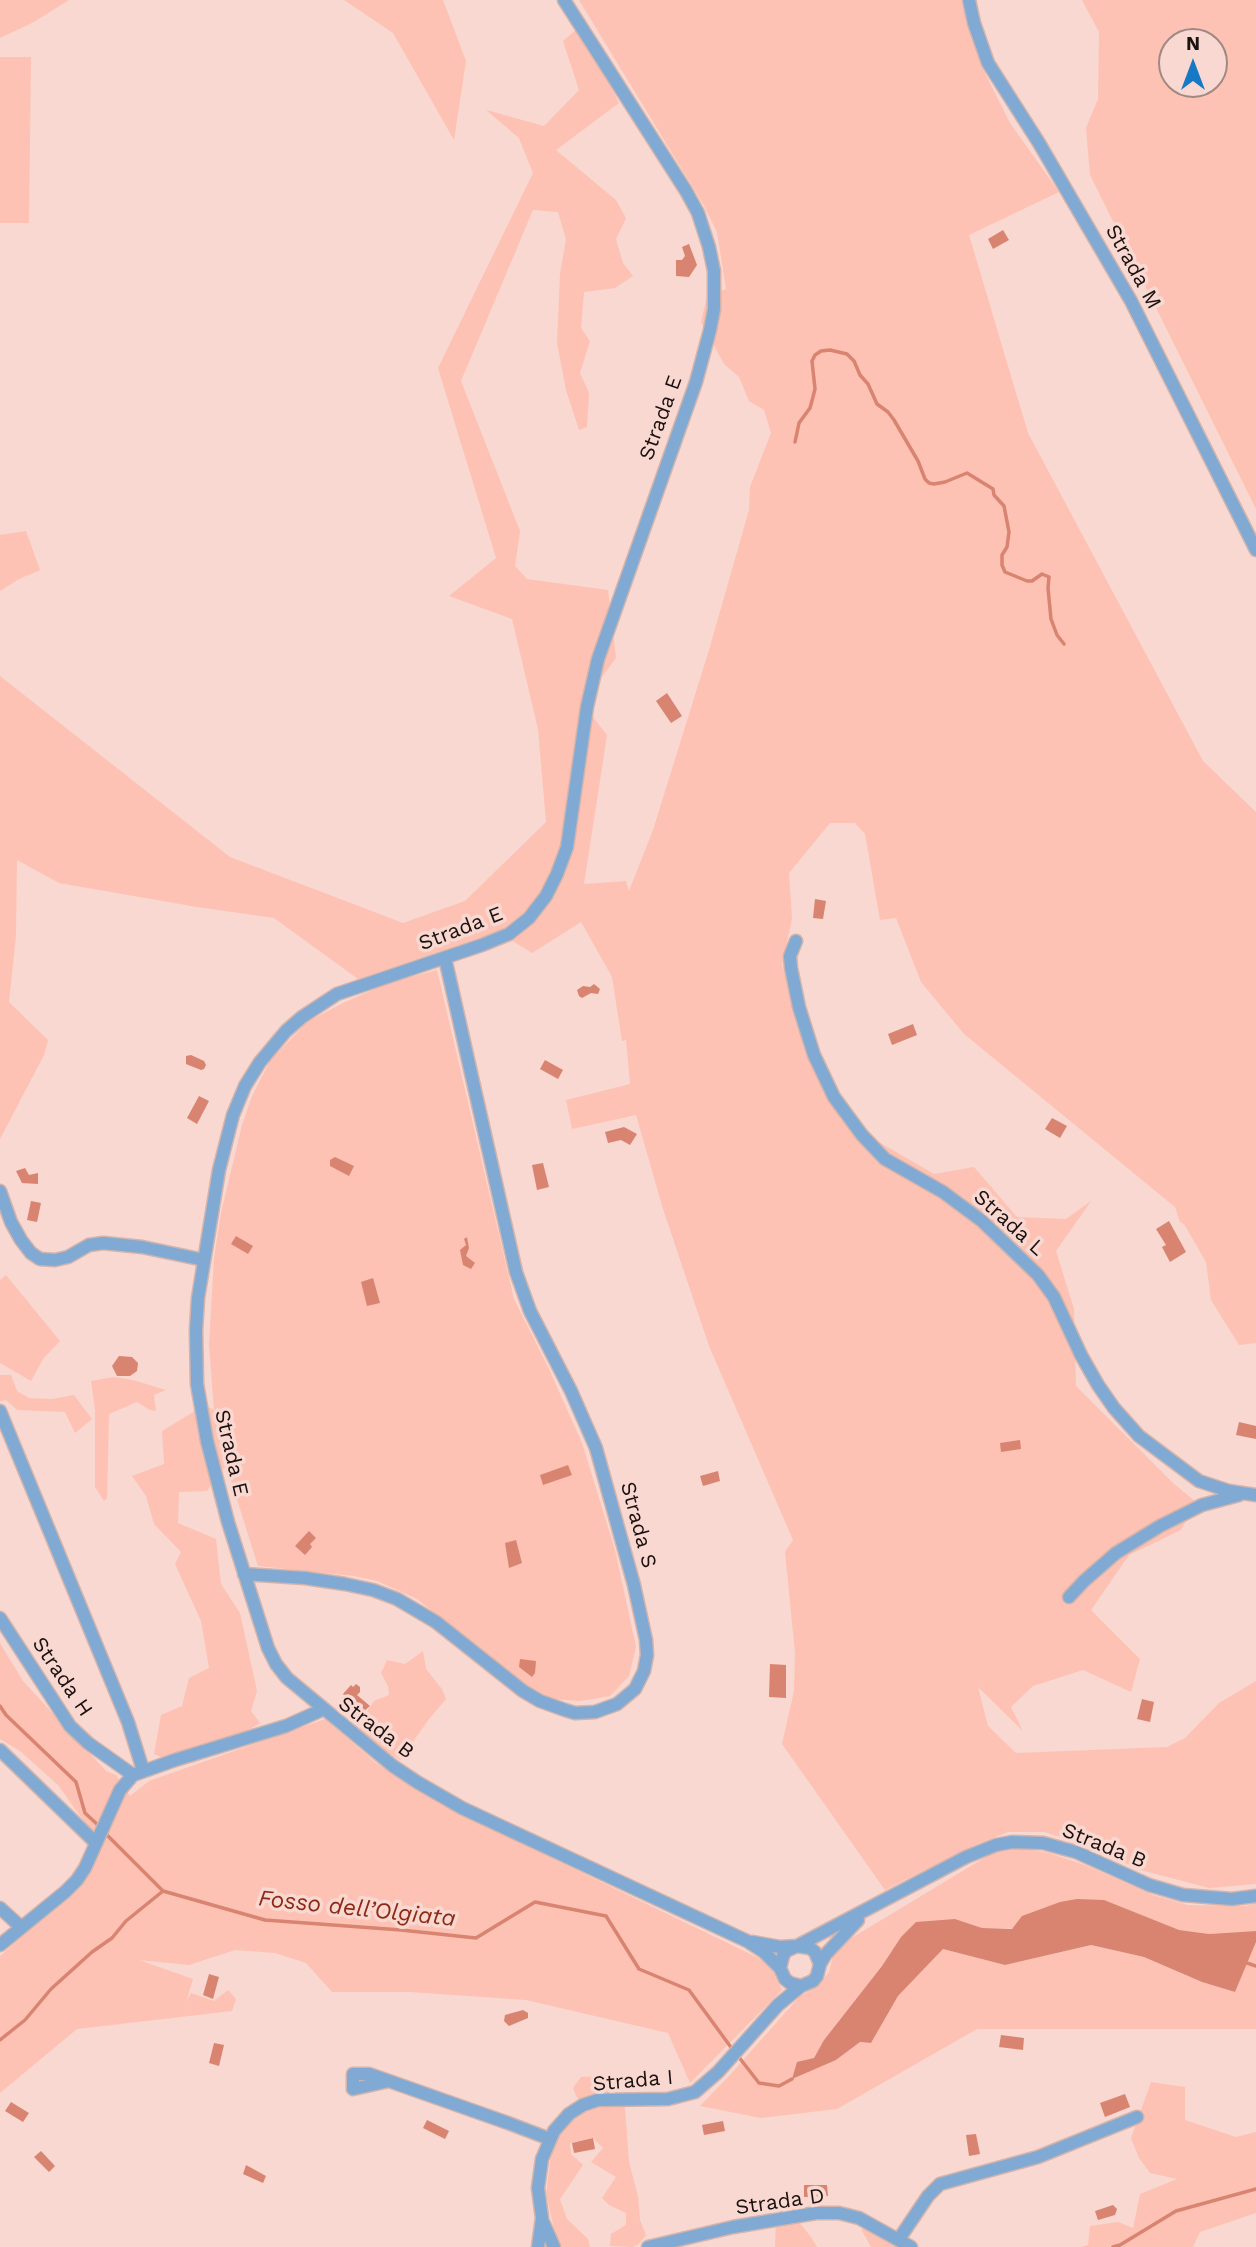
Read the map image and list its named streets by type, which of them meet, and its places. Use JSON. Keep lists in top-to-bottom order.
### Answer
{
  "streets": {
    "street": [
      "Strada M",
      "Strada E",
      "Strada L",
      "Strada S",
      "Strada H",
      "Strada B",
      "Strada I",
      "Strada D"
    ]
  },
  "crossings": [
    ["Strada E", "Strada S"],
    ["Strada E", "Strada B"],
    ["Strada H", "Strada B"],
    ["Strada B", "Strada I"]
  ],
  "water": ["Fosso dell’Olgiata"],
  "north": "top"
}
